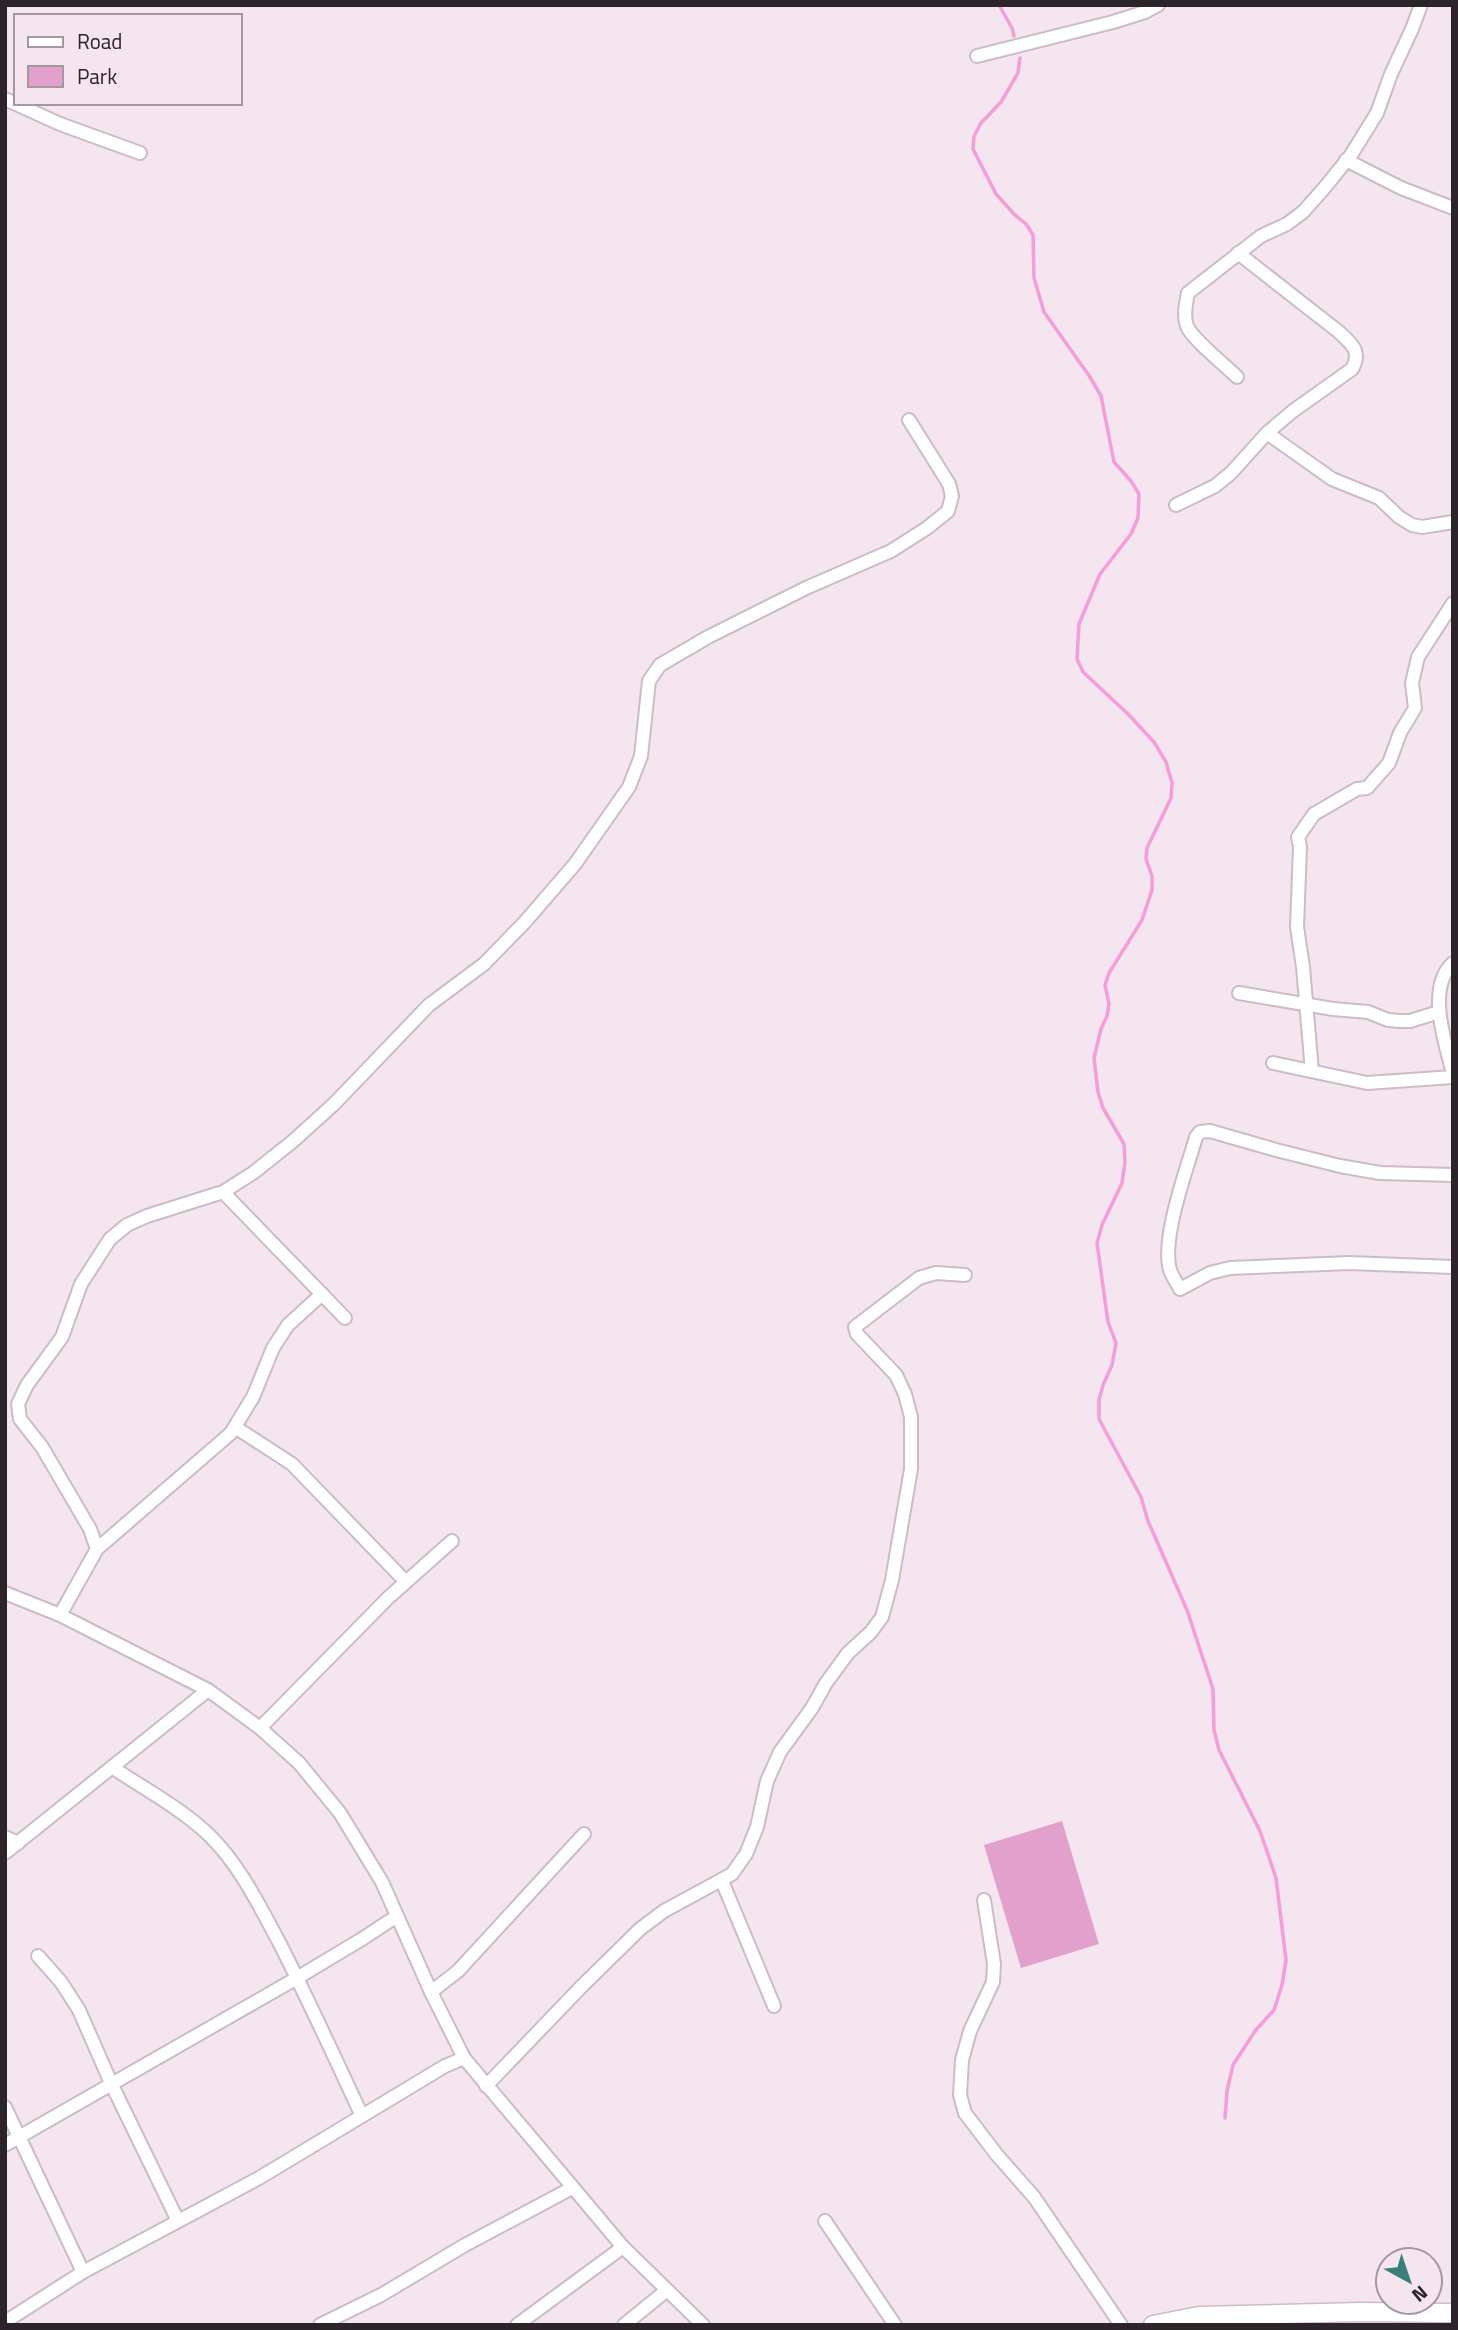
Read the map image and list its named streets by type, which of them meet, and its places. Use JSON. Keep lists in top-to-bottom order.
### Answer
{
  "legend": ["Road", "Park"],
  "north": "bottom right"
}
